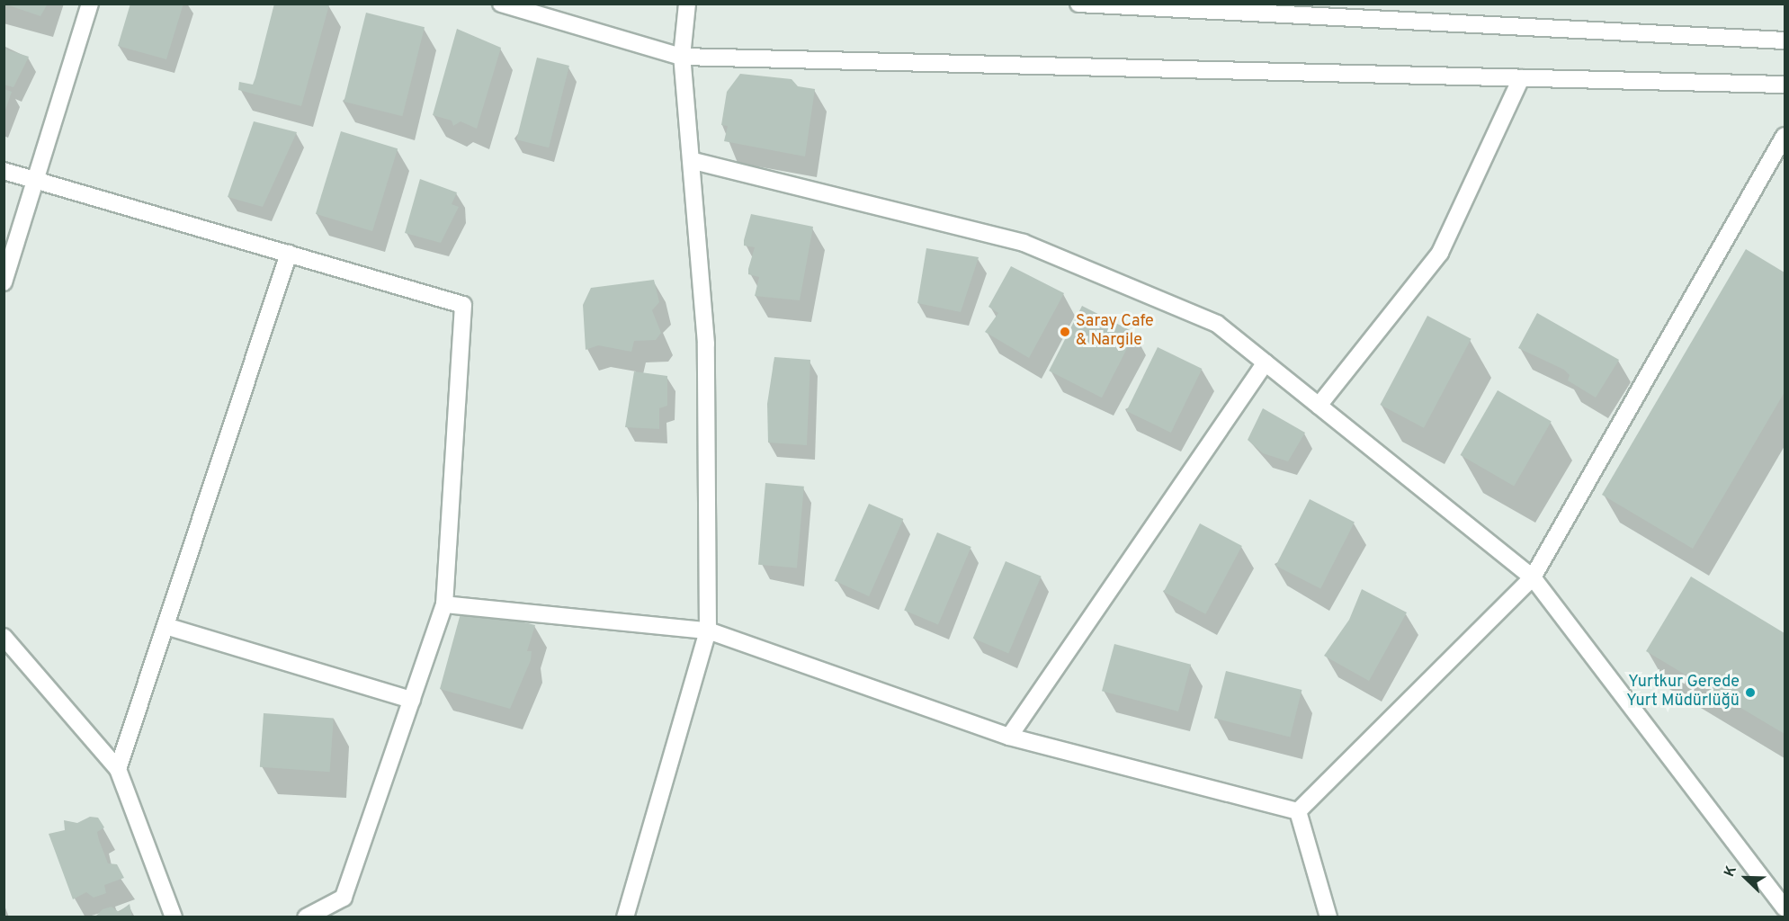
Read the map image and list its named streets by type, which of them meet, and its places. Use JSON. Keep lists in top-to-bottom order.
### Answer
{
  "places": ["Saray Cafe & Nargile", "Yurtkur Gerede Yurt Müdürlüğü"],
  "north": "top left"
}
